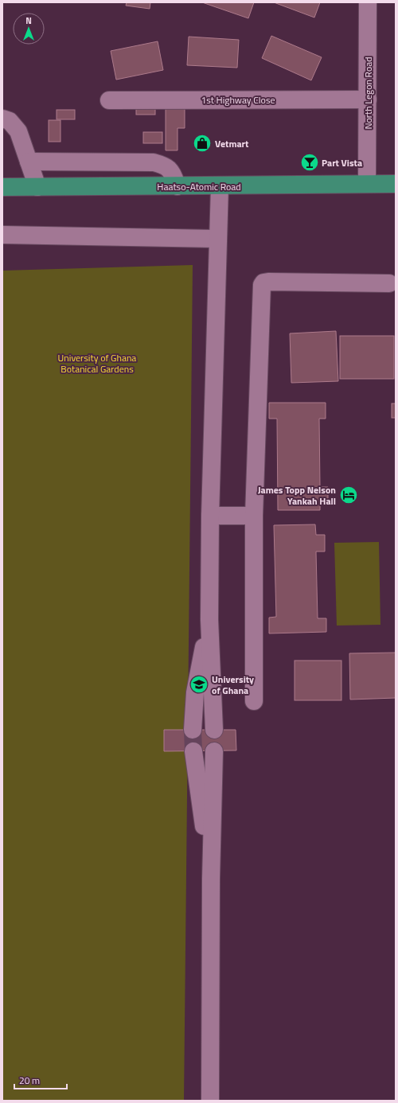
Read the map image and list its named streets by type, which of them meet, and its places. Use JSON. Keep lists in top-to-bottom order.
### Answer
{
  "streets": {
    "main road": ["Haatso-Atomic Road"],
    "street": ["North Legon Road", "1st Highway Close"]
  },
  "crossings": [
    ["North Legon Road", "1st Highway Close"],
    ["North Legon Road", "Haatso-Atomic Road"]
  ],
  "parks": ["University of Ghana Botanical Gardens"],
  "places": {
    "shop": ["Vetmart"],
    "bar": ["Part Vista"],
    "hotel": ["James Topp Nelson Yankah Hall"],
    "school or university": ["University of Ghana"]
  },
  "scale_bar": "20 m",
  "north": "top"
}
